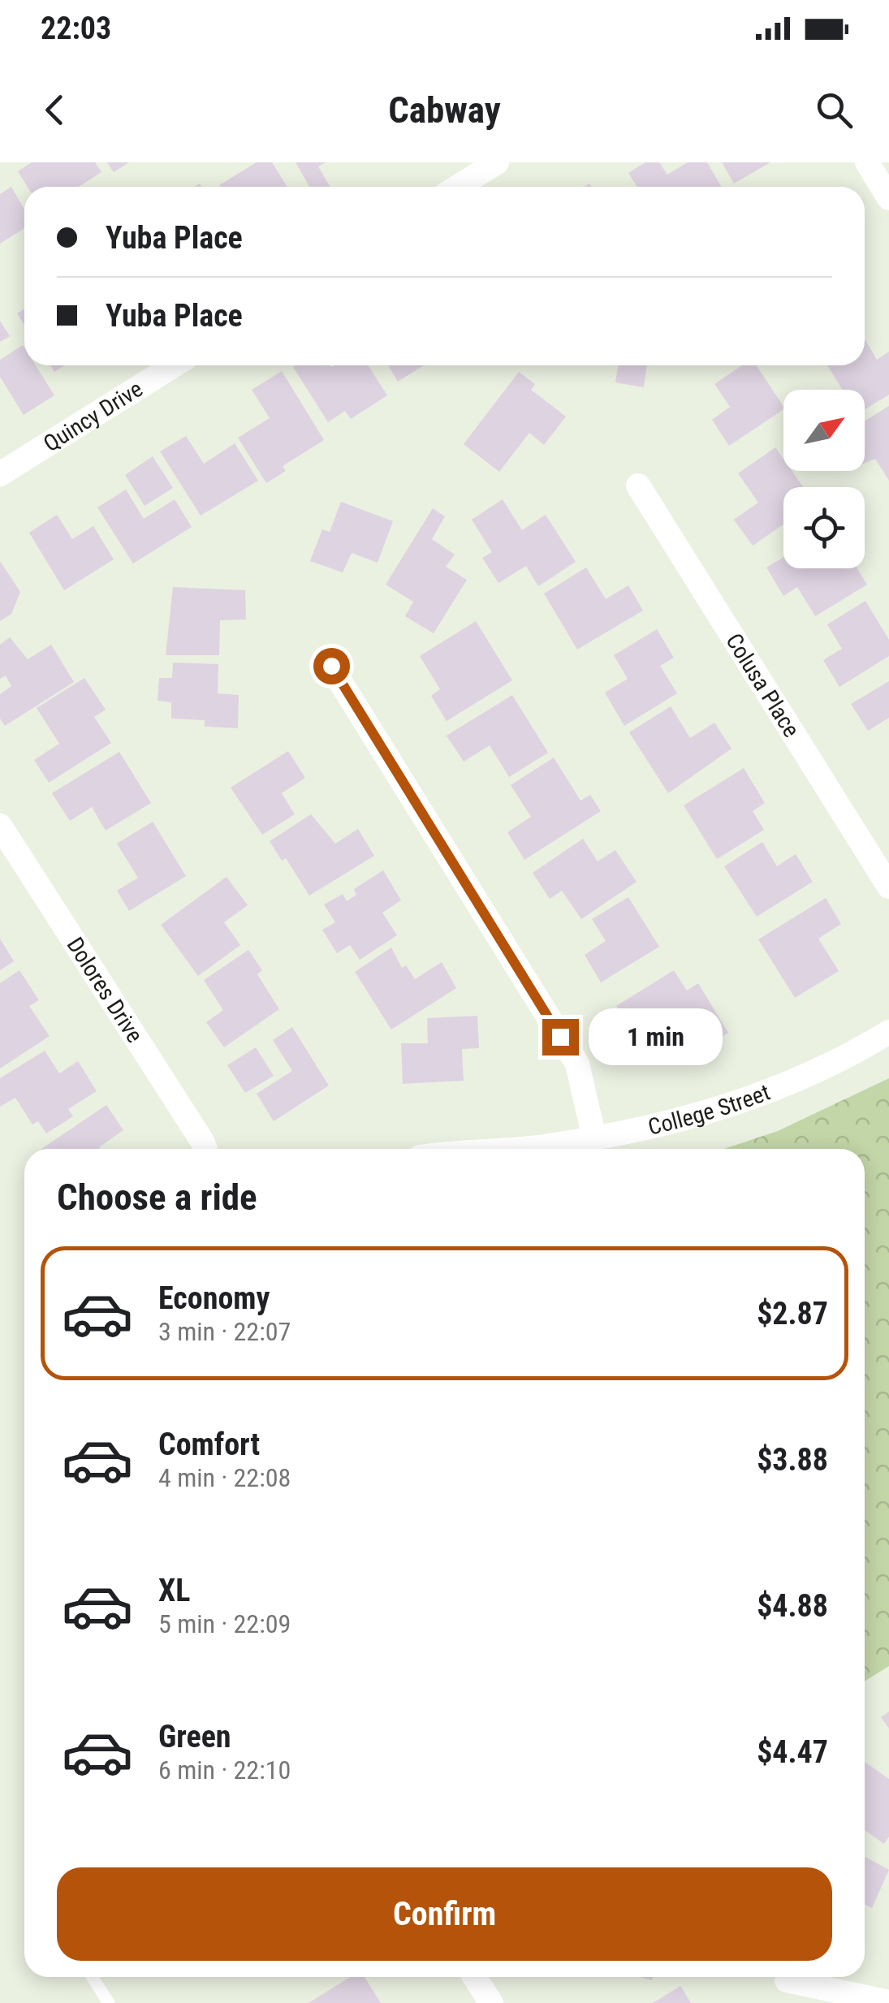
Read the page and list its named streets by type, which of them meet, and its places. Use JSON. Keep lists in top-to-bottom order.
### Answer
{
  "streets": {
    "street": [
      "Quincy Drive",
      "Colusa Place",
      "Dolores Drive",
      "College Street"
    ]
  },
  "north": "top right",
  "page": {
    "status": "22:03",
    "header": "Cabway",
    "banner": ["Yuba Place", "Yuba Place"],
    "bubble": "1 min",
    "heading": "Choose a ride",
    "list": [
      {
        "name": "Economy",
        "note": "3 min · 22:07",
        "value": "$2.87"
      },
      {
        "name": "Comfort",
        "note": "4 min · 22:08",
        "value": "$3.88"
      },
      {
        "name": "XL",
        "note": "5 min · 22:09",
        "value": "$4.88"
      },
      {
        "name": "Green",
        "note": "6 min · 22:10",
        "value": "$4.47"
      }
    ],
    "buttons": "Confirm"
  }
}
